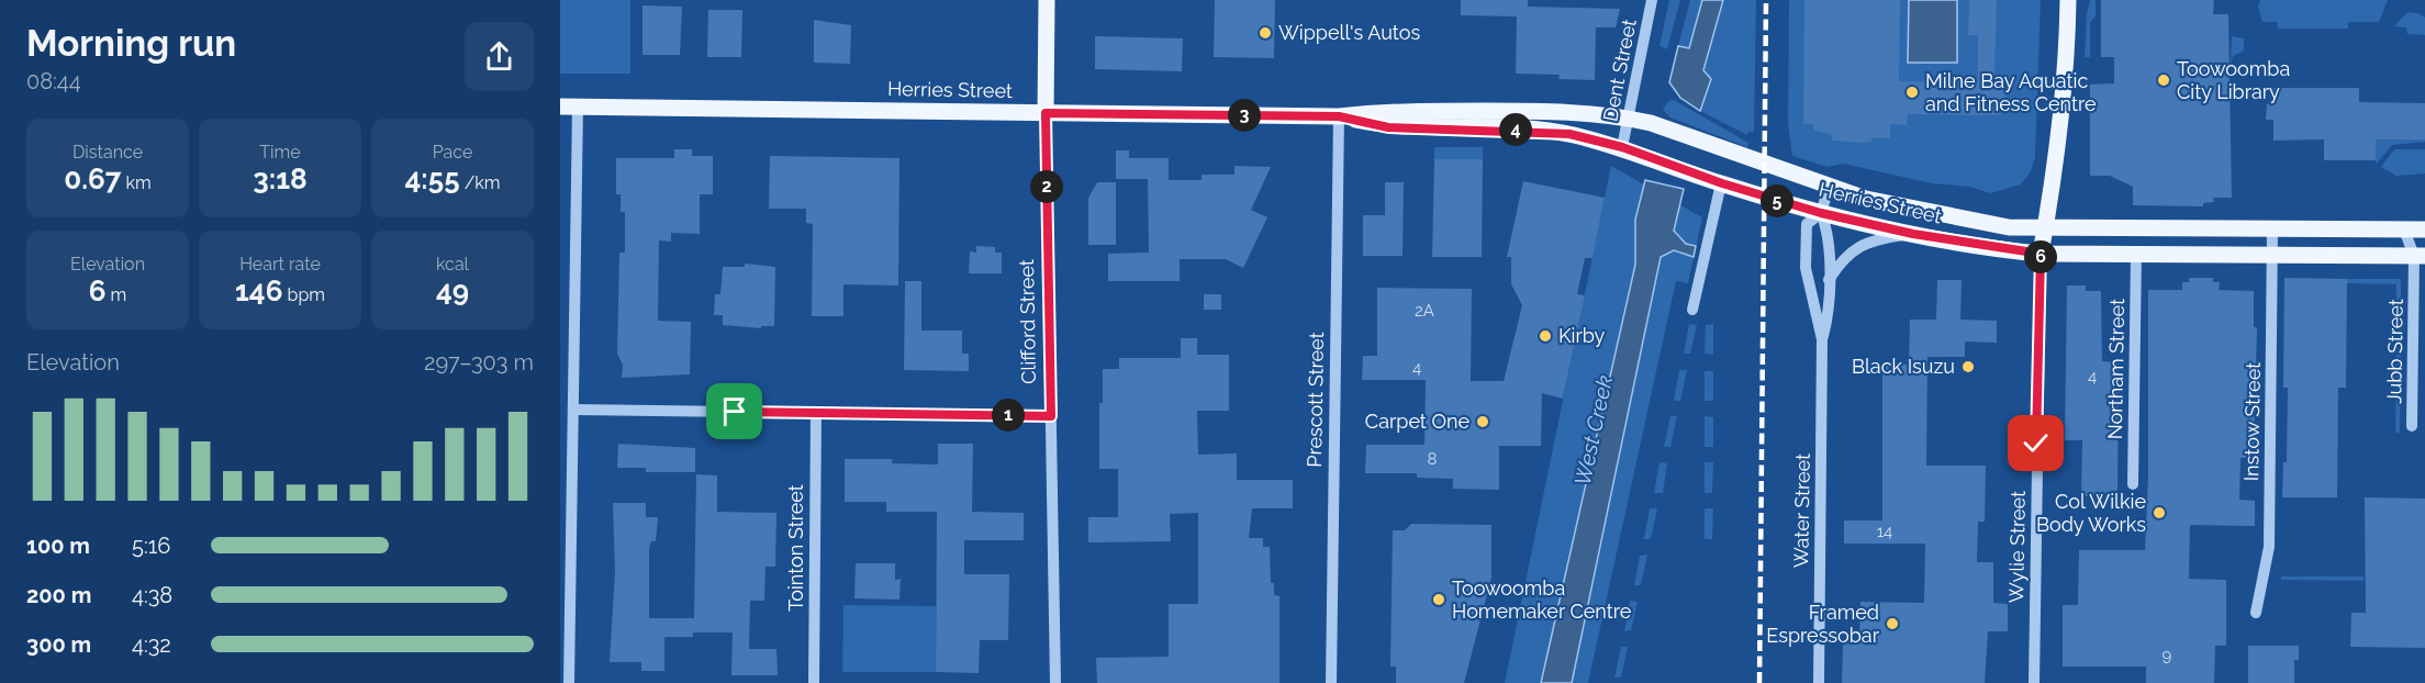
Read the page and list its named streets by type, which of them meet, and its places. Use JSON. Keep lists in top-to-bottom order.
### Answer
{
  "streets": {
    "main road": ["Herries Street", "Clifford Street"],
    "street": [
      "Dent Street",
      "Jubb Street",
      "Northam Street",
      "Prescott Street",
      "Instow Street",
      "Water Street",
      "Wylie Street",
      "Tointon Street"
    ]
  },
  "crossings": [
    ["Dent Street", "Herries Street"],
    ["Herries Street", "Clifford Street"],
    ["Herries Street", "Jubb Street"],
    ["Herries Street", "Northam Street"],
    ["Herries Street", "Prescott Street"],
    ["Herries Street", "Instow Street"],
    ["Herries Street", "Water Street"],
    ["Herries Street", "Wylie Street"]
  ],
  "water": ["West Creek"],
  "places": [
    "Wippell's Autos",
    "Toowoomba City Library",
    "Milne Bay Aquatic and Fitness Centre",
    "Kirby",
    "Black Isuzu",
    "Carpet One",
    "Col Wilkie Body Works",
    "Toowoomba Homemaker Centre",
    "Framed Espressobar"
  ],
  "house_numbers": [
    "2A",
    "4",
    "4",
    "8",
    "14",
    "9"
  ],
  "page": {
    "heading": ["Morning run", "08:44"],
    "pins": [
      "3",
      "4",
      "2",
      "5",
      "6",
      "1"
    ],
    "stats": [
      ["Distance", "0.67 km"],
      ["Time", "3:18"],
      ["Pace", "4:55 /km"],
      ["Elevation", "6 m"],
      ["Heart rate", "146 bpm"],
      ["kcal", "49"]
    ],
    "chart": ["Elevation", "297–303 m"],
    "list": [
      {
        "name": "100 m",
        "note": "5:16"
      },
      {
        "name": "200 m",
        "note": "4:38"
      },
      {
        "name": "300 m",
        "note": "4:32"
      }
    ]
  }
}
